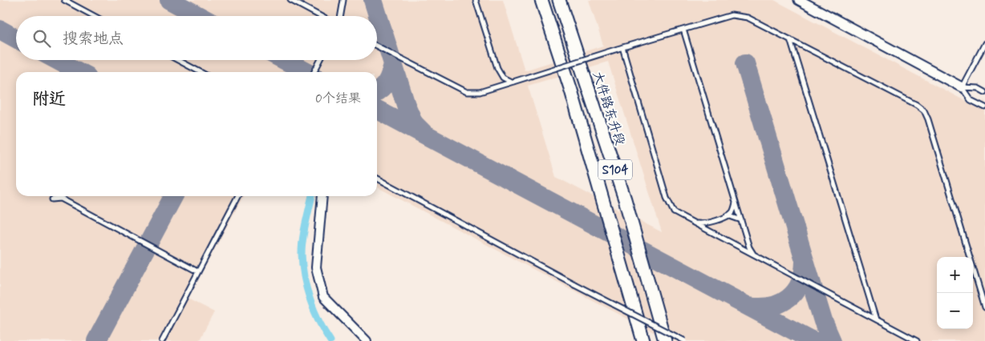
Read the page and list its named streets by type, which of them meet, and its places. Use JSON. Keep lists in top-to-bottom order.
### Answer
{
  "streets": {
    "main road": ["大件路东升段", "S104"]
  },
  "page": {
    "search": "搜索地点",
    "heading": ["附近", "0个结果"],
    "map_buttons": ["+", "−"]
  }
}
